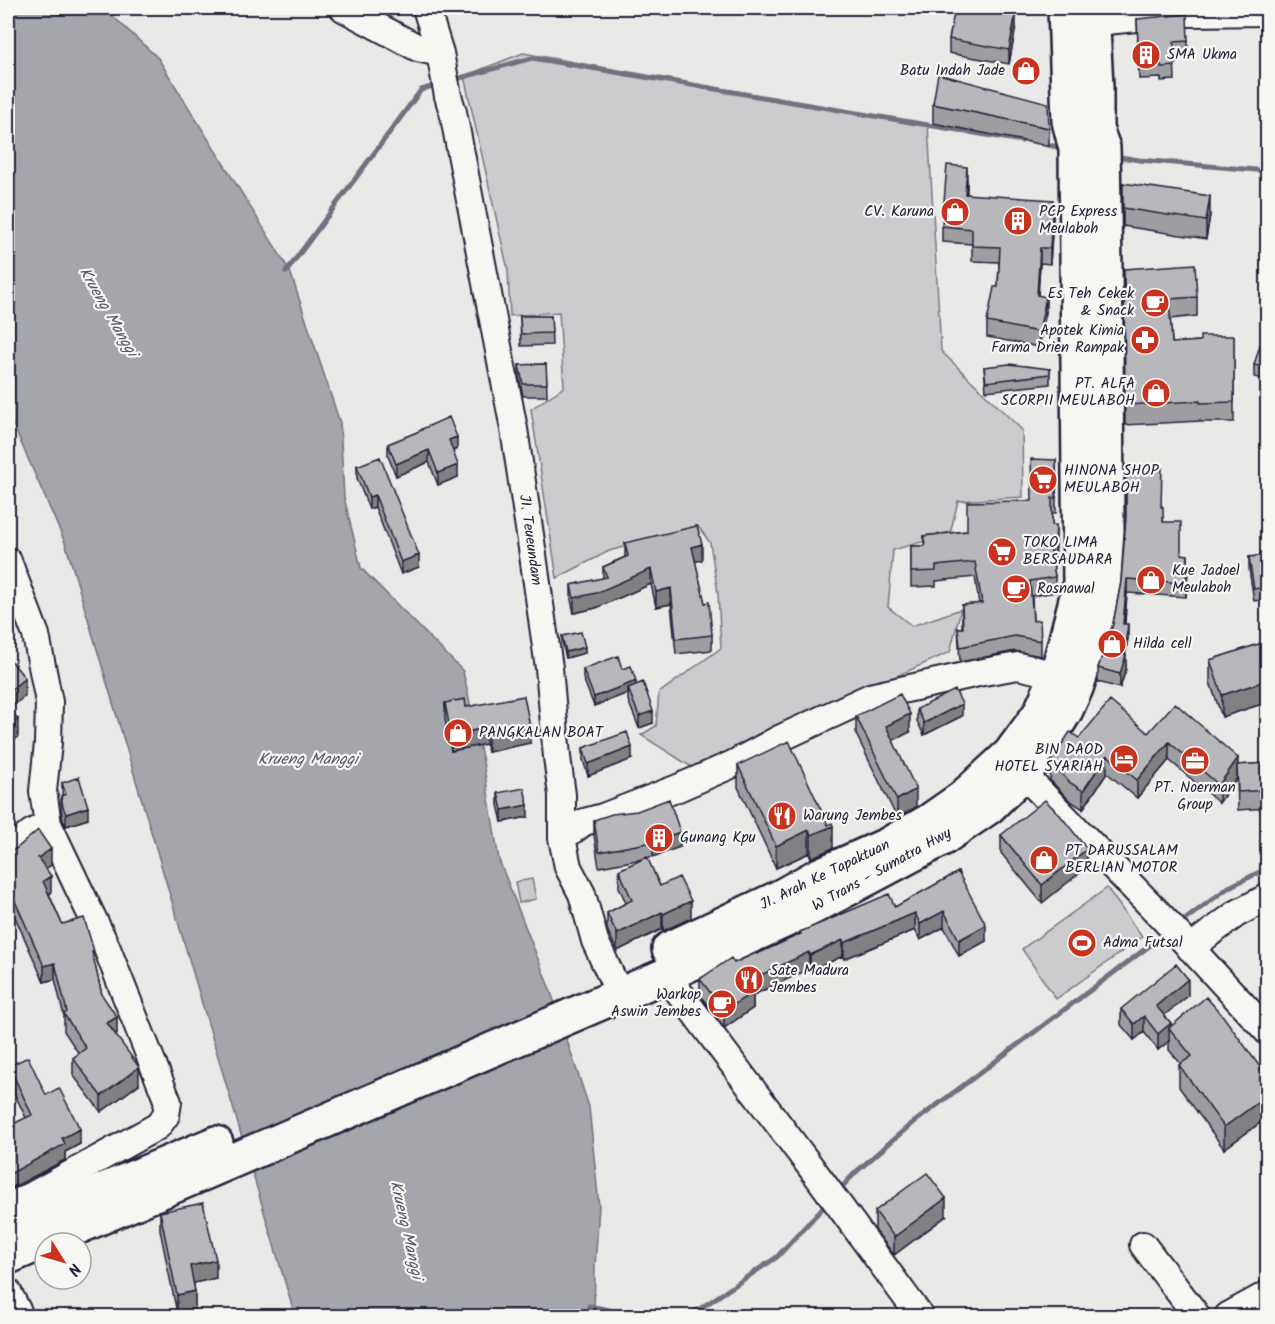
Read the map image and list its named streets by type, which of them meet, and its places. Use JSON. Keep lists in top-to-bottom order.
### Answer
{
  "streets": {
    "highway": ["W Trans - Sumatra Hwy", "JI. Arah Ke Tapaktuan"],
    "street": ["JI. Teueundam"]
  },
  "crossings": [
    ["JI. Teueundam", "W Trans - Sumatra Hwy"],
    ["JI. Teueundam", "JI. Arah Ke Tapaktuan"],
    ["W Trans - Sumatra Hwy", "JI. Arah Ke Tapaktuan"]
  ],
  "water": ["Krueng Manggi"],
  "places": {
    "building": ["SMA Ukma", "PCP Express Meulaboh", "Gunang Kpu"],
    "shop": [
      "Batu Indah Jade",
      "CV. Karuna",
      "PT. ALFA SCORPII MEULABOH",
      "Kue Jadoel Meulaboh",
      "Hilda cell",
      "PANGKALAN BOAT",
      "PT DARUSSALAM BERLIAN MOTOR"
    ],
    "cafe": ["Es Teh Cekek & Snack", "Rosnawal", "Warkop Aswin Jembes"],
    "pharmacy": ["Apotek Kimia Farma Drien Rampak"],
    "supermarket": ["HINONA SHOP MEULABOH", "TOKO LIMA BERSAUDARA"],
    "hotel": ["BIN DAOD HOTEL SYARIAH"],
    "office": ["PT. Noerman Group"],
    "restaurant": ["Warung Jembes", "Sate Madura Jembes"],
    "sports": ["Adma Futsal"]
  },
  "north": "bottom right"
}
